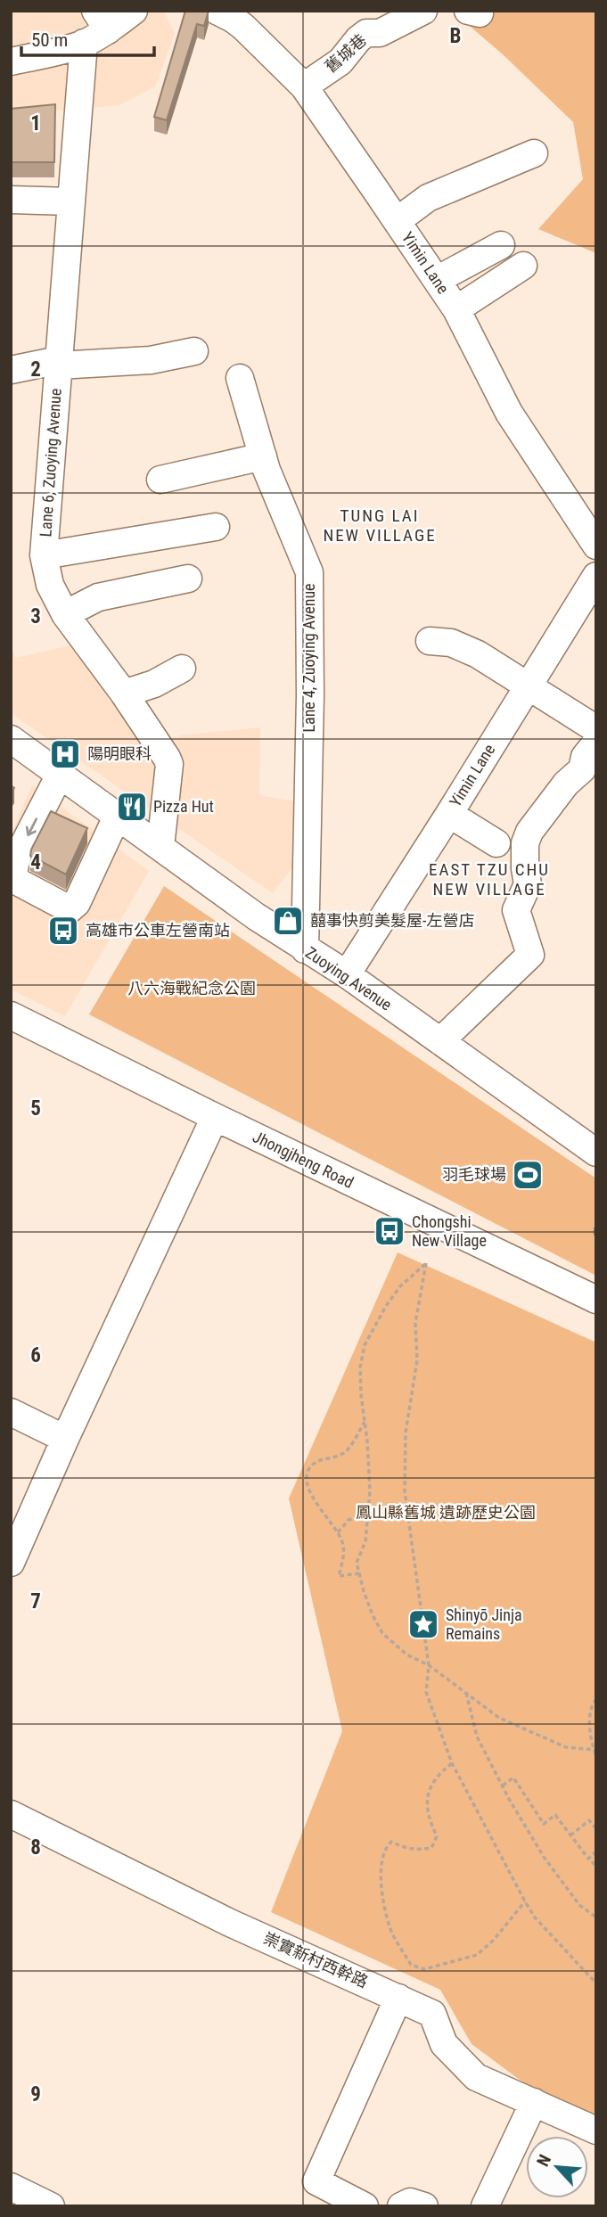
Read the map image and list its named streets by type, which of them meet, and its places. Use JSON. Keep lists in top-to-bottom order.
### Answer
{
  "streets": {
    "street": [
      "舊城巷",
      "Yimin Lane",
      "Lane 6, Zuoying Avenue",
      "Lane 4, Zuoying Avenue",
      "Zuoying Avenue",
      "Jhongjheng Road",
      "崇實新村西幹路"
    ]
  },
  "crossings": [
    ["舊城巷", "Yimin Lane"],
    ["Yimin Lane", "Zuoying Avenue"],
    ["Lane 6, Zuoying Avenue", "Zuoying Avenue"],
    ["Lane 4, Zuoying Avenue", "Zuoying Avenue"]
  ],
  "districts": ["TUNG LAI NEW VILLAGE", "EAST TZU CHU NEW VILLAGE"],
  "parks": ["八六海戰紀念公園", "鳳山縣舊城 遺跡歷史公園"],
  "places": {
    "hospital": ["陽明眼科"],
    "restaurant": ["Pizza Hut"],
    "shop": ["囍事快剪美髮屋-左營店"],
    "bus stop": ["高雄市公車左營南站", "Chongshi New Village"],
    "sports": ["羽毛球場"],
    "place": ["Shinyō Jinja Remains"]
  },
  "scale_bar": "50 m",
  "north": "top left",
  "grid": {
    "columns": ["B"],
    "rows": [
      "1",
      "2",
      "3",
      "4",
      "5",
      "6",
      "7",
      "8",
      "9"
    ]
  }
}
